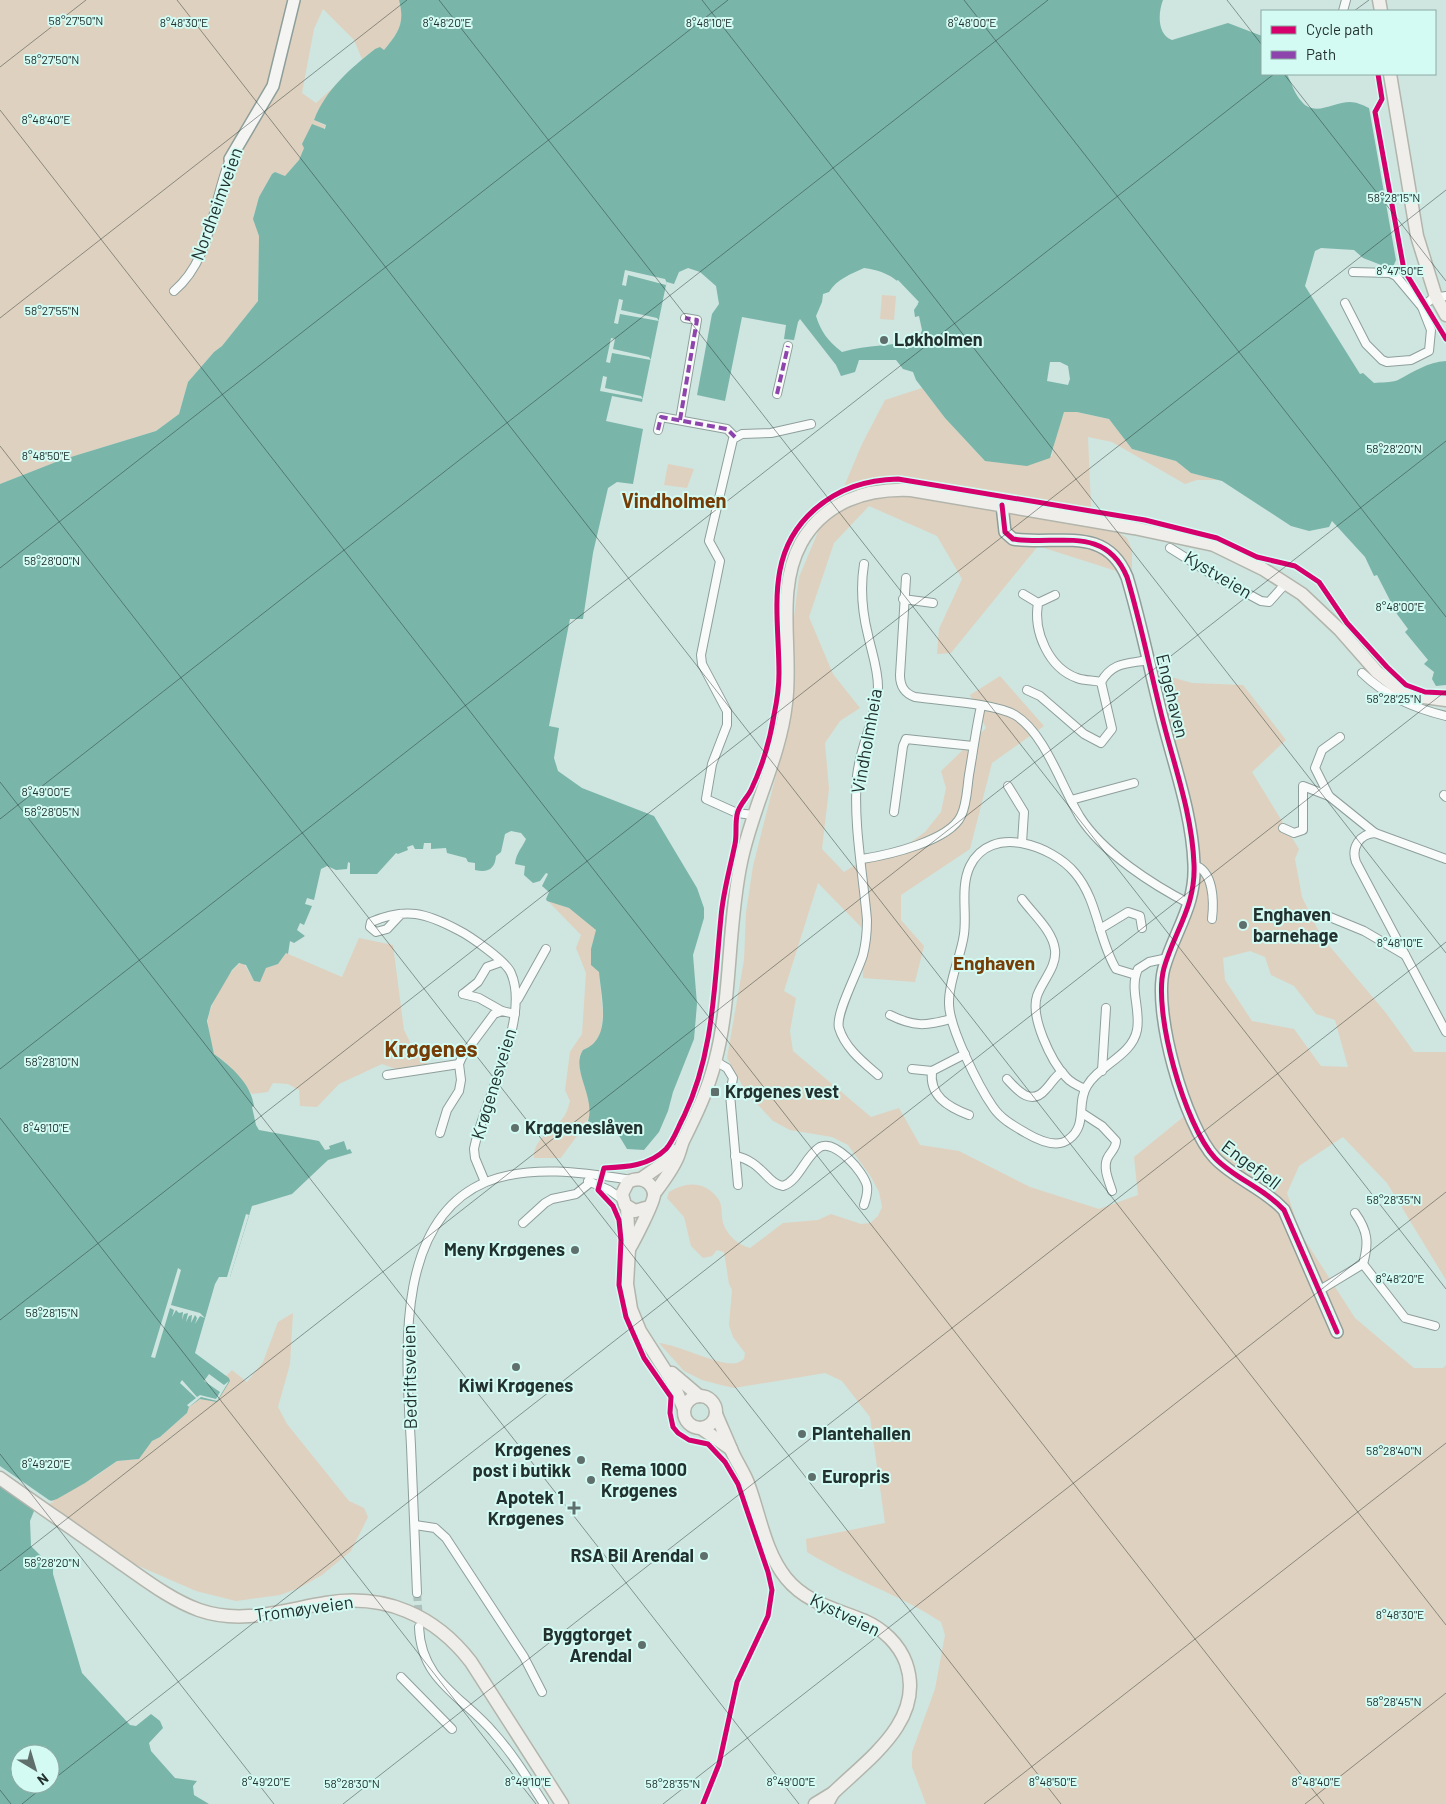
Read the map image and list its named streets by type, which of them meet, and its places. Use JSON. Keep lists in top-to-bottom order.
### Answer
{
  "streets": {
    "main road": ["Kystveien", "Tromøyveien"],
    "street": [
      "Nordheimveien",
      "Engehaven",
      "Vindholmheia",
      "Krøgenesveien",
      "Engefjell",
      "Bedriftsveien"
    ]
  },
  "crossings": [
    ["Kystveien", "Engehaven"],
    ["Kystveien", "Bedriftsveien"],
    ["Engehaven", "Vindholmheia"],
    ["Engehaven", "Engefjell"],
    ["Krøgenesveien", "Bedriftsveien"]
  ],
  "districts": ["Vindholmen", "Enghaven", "Krøgenes"],
  "places": {
    "other": [
      "Løkholmen",
      "Enghaven barnehage",
      "Krøgeneslåven",
      "Meny Krøgenes",
      "Kiwi Krøgenes",
      "Plantehallen",
      "Krøgenes post i butikk",
      "Europris",
      "Rema 1000 Krøgenes",
      "RSA Bil Arendal",
      "Byggtorget Arendal"
    ],
    "transit": ["Krøgenes vest"],
    "health": ["Apotek 1 Krøgenes"]
  },
  "legend": ["Cycle path", "Path"],
  "north": "bottom right",
  "coordinates": [
    "58°27'50\"N",
    "8°48'30\"E",
    "8°48'20\"E",
    "8°48'10\"E",
    "8°48'00\"E",
    "8°48'40\"E",
    "58°28'15\"N",
    "8°47'50\"E",
    "58°27'55\"N",
    "58°28'20\"N",
    "8°48'50\"E",
    "58°28'00\"N",
    "58°28'25\"N",
    "8°49'00\"E",
    "58°28'05\"N",
    "58°28'10\"N",
    "8°49'10\"E",
    "58°28'35\"N",
    "58°28'40\"N",
    "8°49'20\"E",
    "58°28'45\"N",
    "58°28'30\"N"
  ]
}
